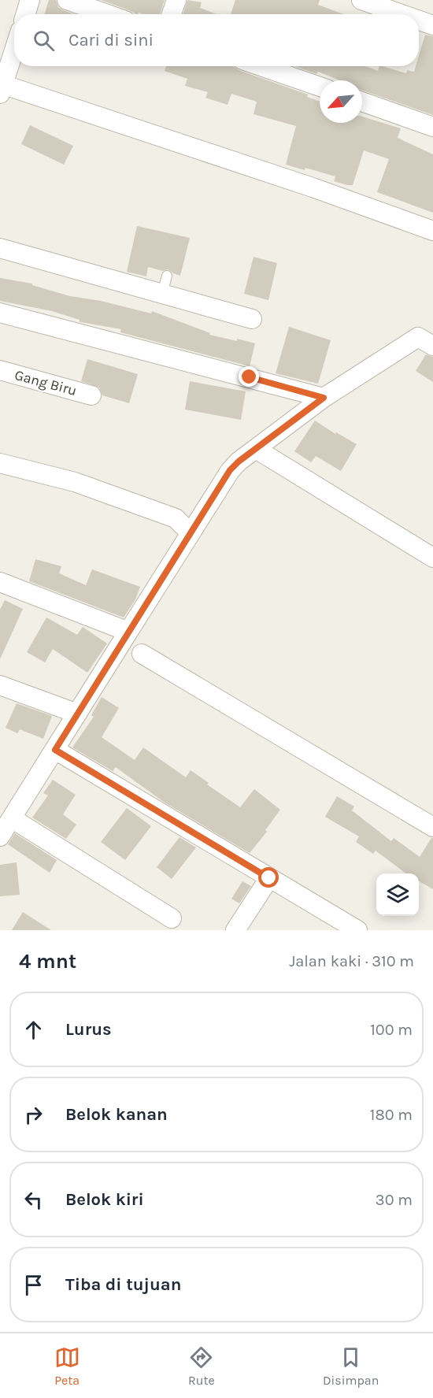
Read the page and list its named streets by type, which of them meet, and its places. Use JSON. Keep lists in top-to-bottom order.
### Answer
{
  "streets": {
    "street": ["Gang Biru"]
  },
  "north": "bottom left",
  "page": {
    "search": "Cari di sini",
    "heading": ["4 mnt", "Jalan kaki · 310 m"],
    "list": [
      ["Lurus", "100 m"],
      ["Belok kanan", "180 m"],
      ["Belok kiri", "30 m"],
      "Tiba di tujuan"
    ],
    "nav": ["Peta", "Rute", "Disimpan"]
  }
}
